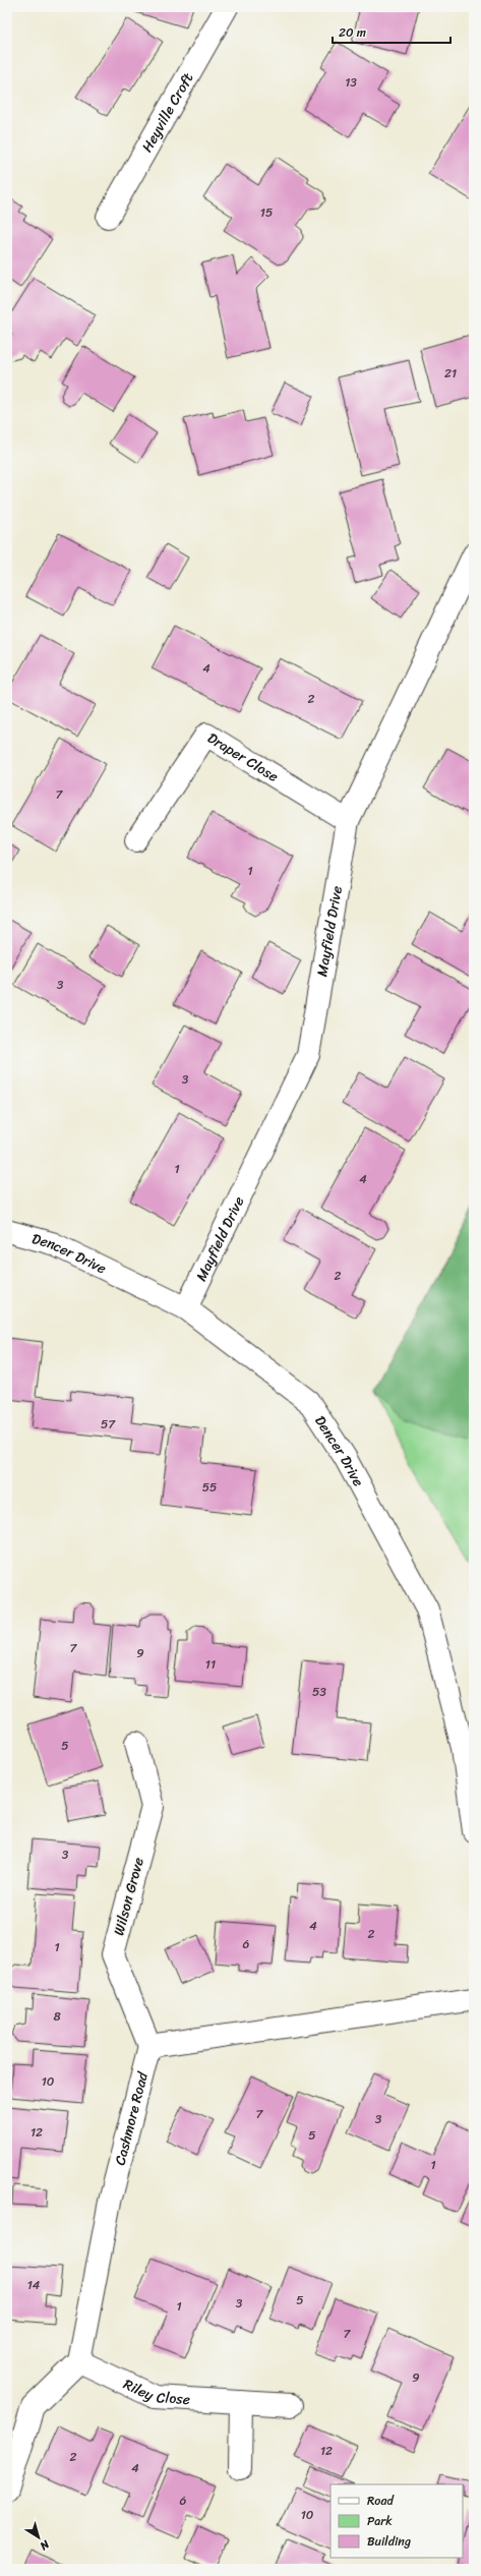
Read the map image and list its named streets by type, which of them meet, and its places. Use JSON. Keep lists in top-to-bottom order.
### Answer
{
  "streets": {
    "street": [
      "Heyville Croft",
      "Draper Close",
      "Mayfield Drive",
      "Dencer Drive",
      "Wilson Grove",
      "Cashmore Road",
      "Riley Close"
    ]
  },
  "crossings": [
    ["Draper Close", "Mayfield Drive"],
    ["Mayfield Drive", "Dencer Drive"],
    ["Wilson Grove", "Cashmore Road"],
    ["Cashmore Road", "Riley Close"]
  ],
  "house_numbers": [
    "13",
    "15",
    "21",
    "4",
    "2",
    "7",
    "1",
    "3",
    "3",
    "1",
    "4",
    "2",
    "57",
    "55",
    "7",
    "9",
    "11",
    "53",
    "5",
    "3",
    "4",
    "2",
    "6",
    "1",
    "8",
    "10",
    "7",
    "3",
    "12",
    "5",
    "1",
    "14",
    "5",
    "3",
    "1",
    "7",
    "9",
    "12",
    "2",
    "4",
    "6",
    "10"
  ],
  "legend": ["Road", "Park", "Building"],
  "scale_bar": "20 m",
  "north": "bottom right"
}
